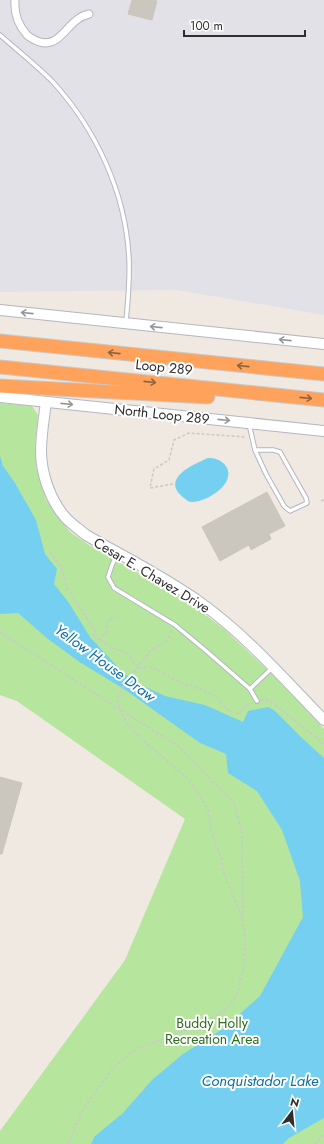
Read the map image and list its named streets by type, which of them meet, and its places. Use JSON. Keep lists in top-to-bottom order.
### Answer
{
  "streets": {
    "highway": ["Loop 289"],
    "main road": ["North Loop 289", "Cesar E. Chavez Drive"]
  },
  "crossings": [
    ["North Loop 289", "Cesar E. Chavez Drive"]
  ],
  "water": ["Yellow House Draw", "Conquistador Lake"],
  "parks": ["Buddy Holly Recreation Area"],
  "scale_bar": "100 m",
  "north": "top"
}
